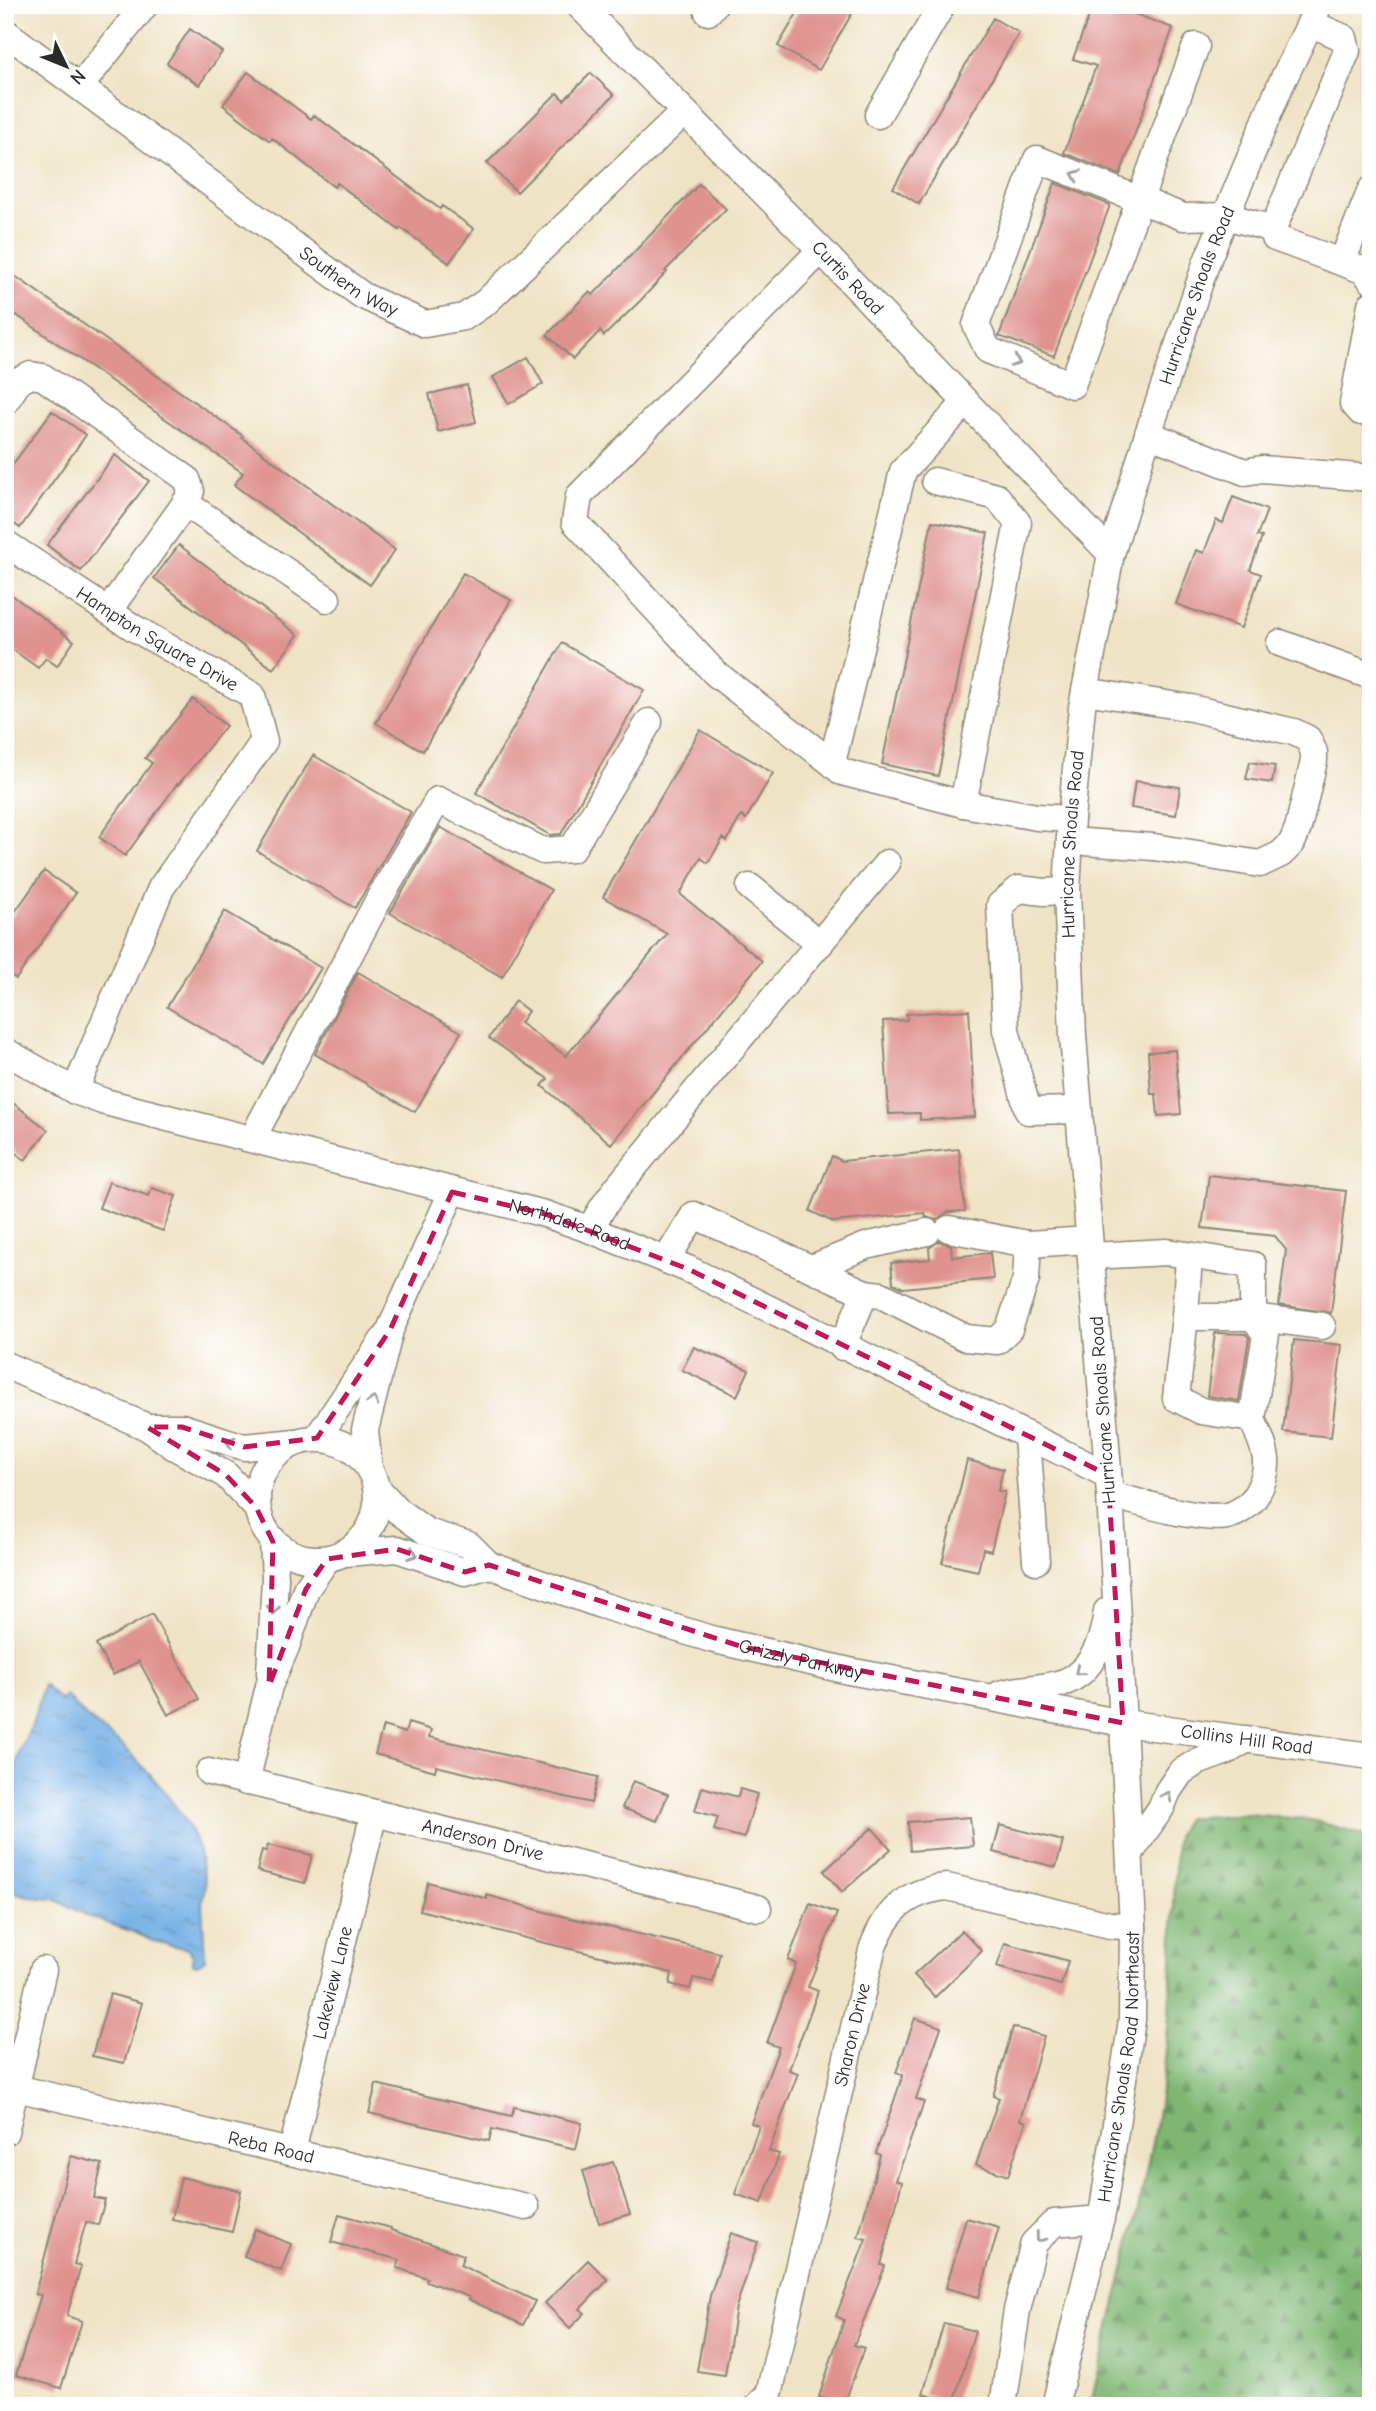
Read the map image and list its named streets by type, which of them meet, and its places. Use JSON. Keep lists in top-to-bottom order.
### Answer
{
  "streets": {
    "street": [
      "Curtis Road",
      "Southern Way",
      "Hurricane Shoals Road",
      "Hampton Square Drive",
      "Northdale Road",
      "Grizzly Parkway",
      "Collins Hill Road",
      "Anderson Drive",
      "Lakeview Lane",
      "Sharon Drive",
      "Hurricane Shoals Road Northeast",
      "Reba Road"
    ]
  },
  "crossings": [
    ["Curtis Road", "Southern Way"],
    ["Curtis Road", "Hurricane Shoals Road"],
    ["Hurricane Shoals Road", "Northdale Road"],
    ["Hurricane Shoals Road", "Grizzly Parkway"],
    ["Hurricane Shoals Road", "Collins Hill Road"],
    ["Hurricane Shoals Road", "Hurricane Shoals Road Northeast"],
    ["Hampton Square Drive", "Northdale Road"],
    ["Grizzly Parkway", "Collins Hill Road"],
    ["Grizzly Parkway", "Hurricane Shoals Road Northeast"],
    ["Collins Hill Road", "Hurricane Shoals Road Northeast"],
    ["Anderson Drive", "Lakeview Lane"],
    ["Lakeview Lane", "Reba Road"],
    ["Sharon Drive", "Hurricane Shoals Road Northeast"]
  ],
  "north": "bottom right"
}
